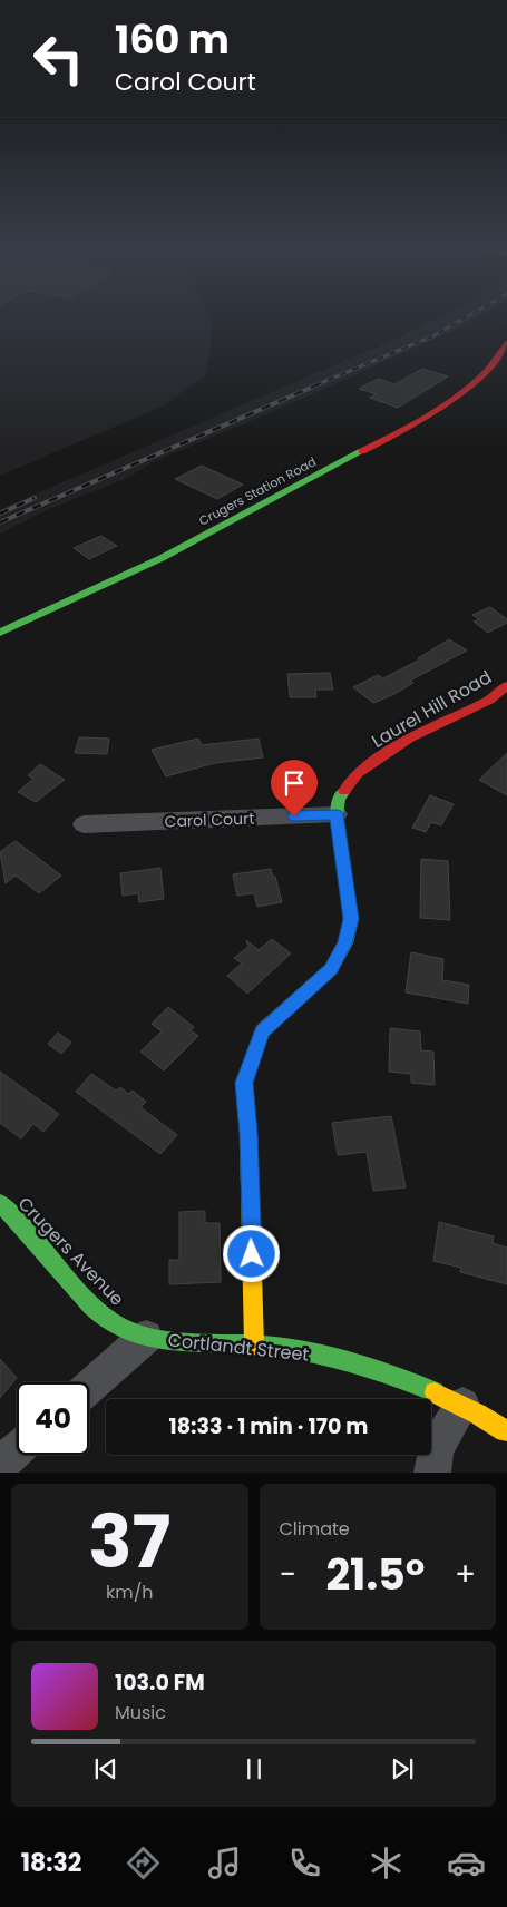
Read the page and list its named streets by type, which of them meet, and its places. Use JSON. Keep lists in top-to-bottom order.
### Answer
{
  "streets": {
    "street": [
      "Crugers Station Road",
      "Laurel Hill Road",
      "Carol Court",
      "Crugers Avenue",
      "Cortlandt Street"
    ]
  },
  "crossings": [
    ["Laurel Hill Road", "Carol Court"],
    ["Laurel Hill Road", "Cortlandt Street"],
    ["Crugers Avenue", "Cortlandt Street"]
  ],
  "page": {
    "turn": ["160 m", "Carol Court"],
    "limit": "40",
    "trip": "18:33 · 1 min · 170 m",
    "tile": [
      ["37", "km/h"],
      "Climate"
    ],
    "heat": ["−", "21.5°", "+"],
    "song": ["103.0 FM", "Music"],
    "tabs": "18:32"
  }
}
